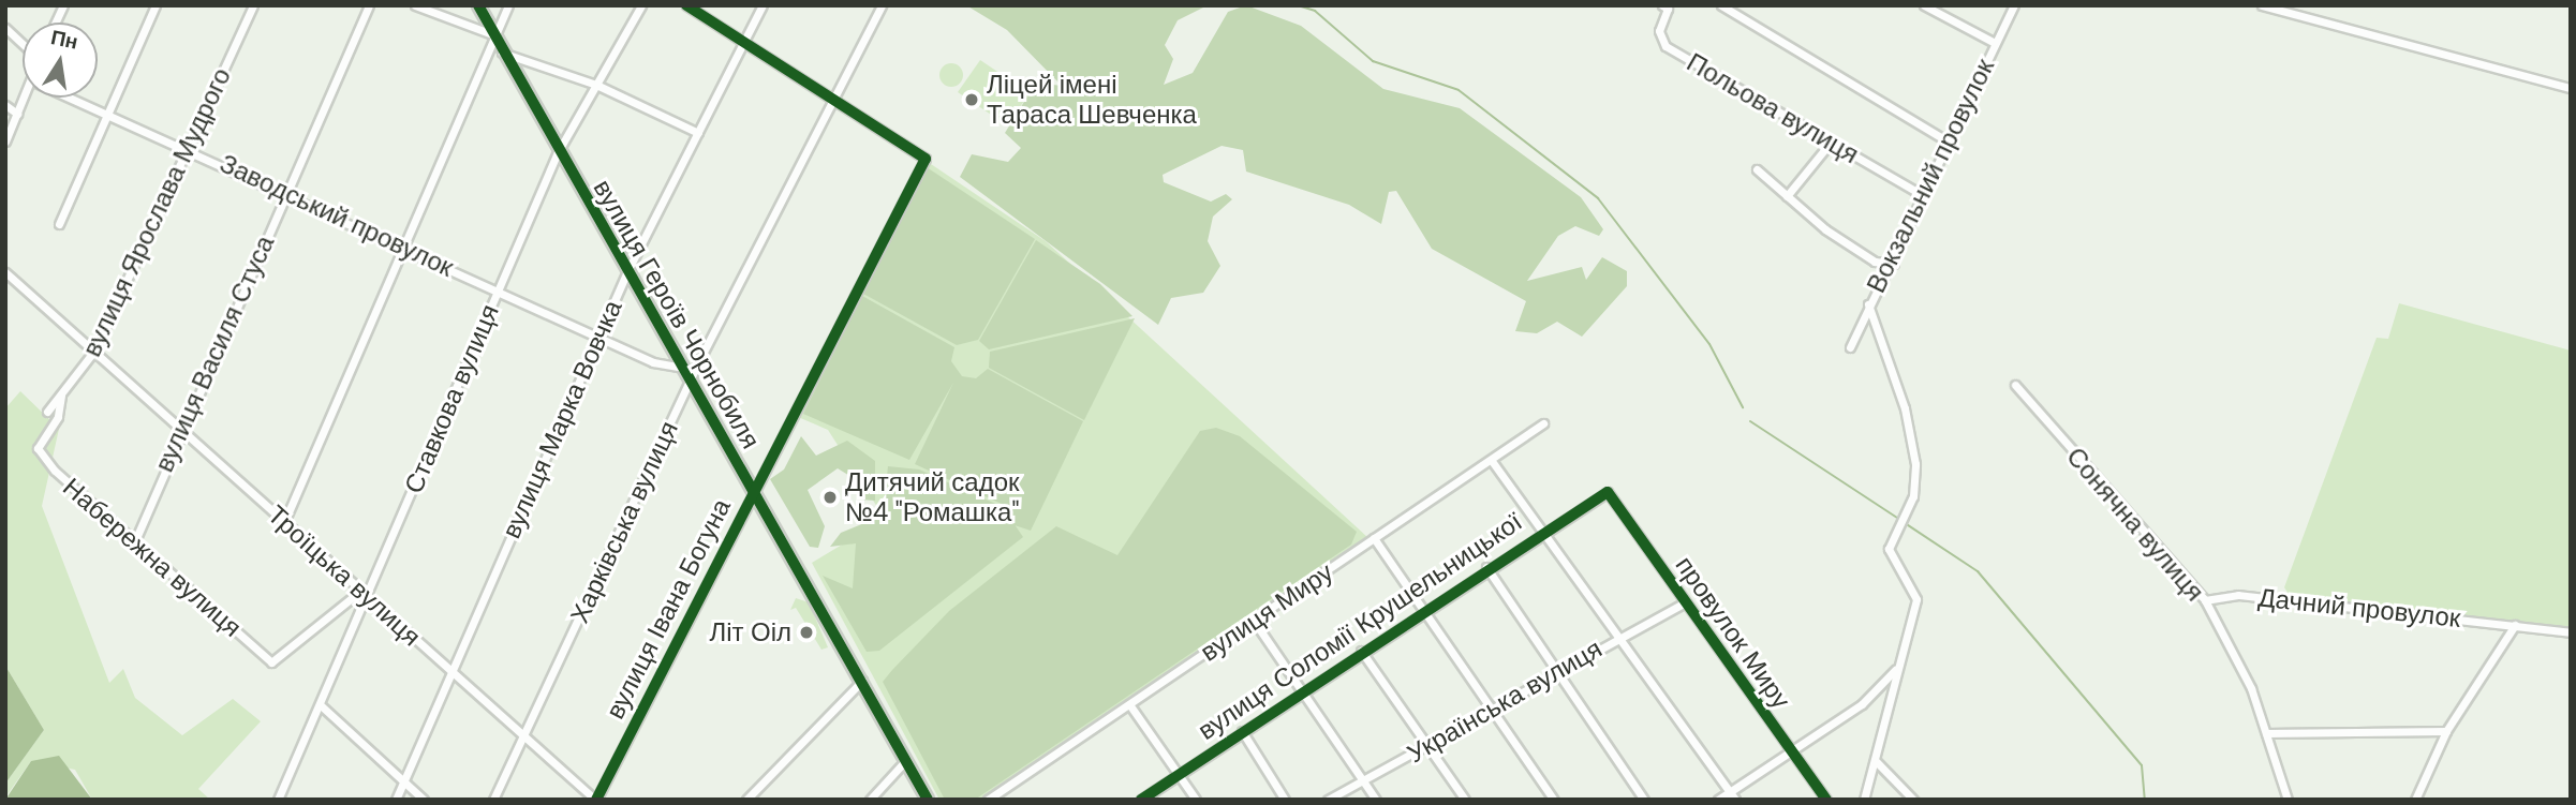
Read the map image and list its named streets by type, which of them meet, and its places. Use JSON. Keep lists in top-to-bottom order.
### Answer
{
  "streets": {
    "street": [
      "Польова вулиця",
      "Вокзальний провулок",
      "вулиця Ярослава Мудрого",
      "Заводський провулок",
      "вулиця Героїв Чорнобиля",
      "вулиця Василя Стуса",
      "Ставкова вулиця",
      "вулиця Марка Вовчка",
      "Харківська вулиця",
      "Сонячна вулиця",
      "Набережна вулиця",
      "Троїцька вулиця",
      "Дачний провулок",
      "вулиця Івана Богуна",
      "вулиця Миру",
      "вулиця Соломії Крушельницької",
      "провулок Миру",
      "Українська вулиця"
    ]
  },
  "crossings": [
    ["Польова вулиця", "Вокзальний провулок"],
    ["вулиця Ярослава Мудрого", "Заводський провулок"],
    ["вулиця Ярослава Мудрого", "Набережна вулиця"],
    ["вулиця Ярослава Мудрого", "Троїцька вулиця"],
    ["Заводський провулок", "вулиця Героїв Чорнобиля"],
    ["Заводський провулок", "вулиця Василя Стуса"],
    ["Заводський провулок", "Ставкова вулиця"],
    ["Заводський провулок", "вулиця Марка Вовчка"],
    ["вулиця Героїв Чорнобиля", "Ставкова вулиця"],
    ["вулиця Героїв Чорнобиля", "вулиця Марка Вовчка"],
    ["вулиця Героїв Чорнобиля", "Харківська вулиця"],
    ["вулиця Героїв Чорнобиля", "вулиця Івана Богуна"],
    ["вулиця Василя Стуса", "Набережна вулиця"],
    ["вулиця Василя Стуса", "Троїцька вулиця"],
    ["Ставкова вулиця", "Троїцька вулиця"],
    ["вулиця Марка Вовчка", "Троїцька вулиця"],
    ["Харківська вулиця", "Троїцька вулиця"],
    ["Харківська вулиця", "вулиця Івана Богуна"],
    ["Сонячна вулиця", "Дачний провулок"],
    ["Набережна вулиця", "Троїцька вулиця"],
    ["Троїцька вулиця", "вулиця Івана Богуна"],
    ["вулиця Соломії Крушельницької", "провулок Миру"],
    ["провулок Миру", "Українська вулиця"]
  ],
  "places": ["Ліцей імені Тараса Шевченка", "Дитячий садок №4 \"Ромашка\"", "Літ Оіл"],
  "north": "top"
}
